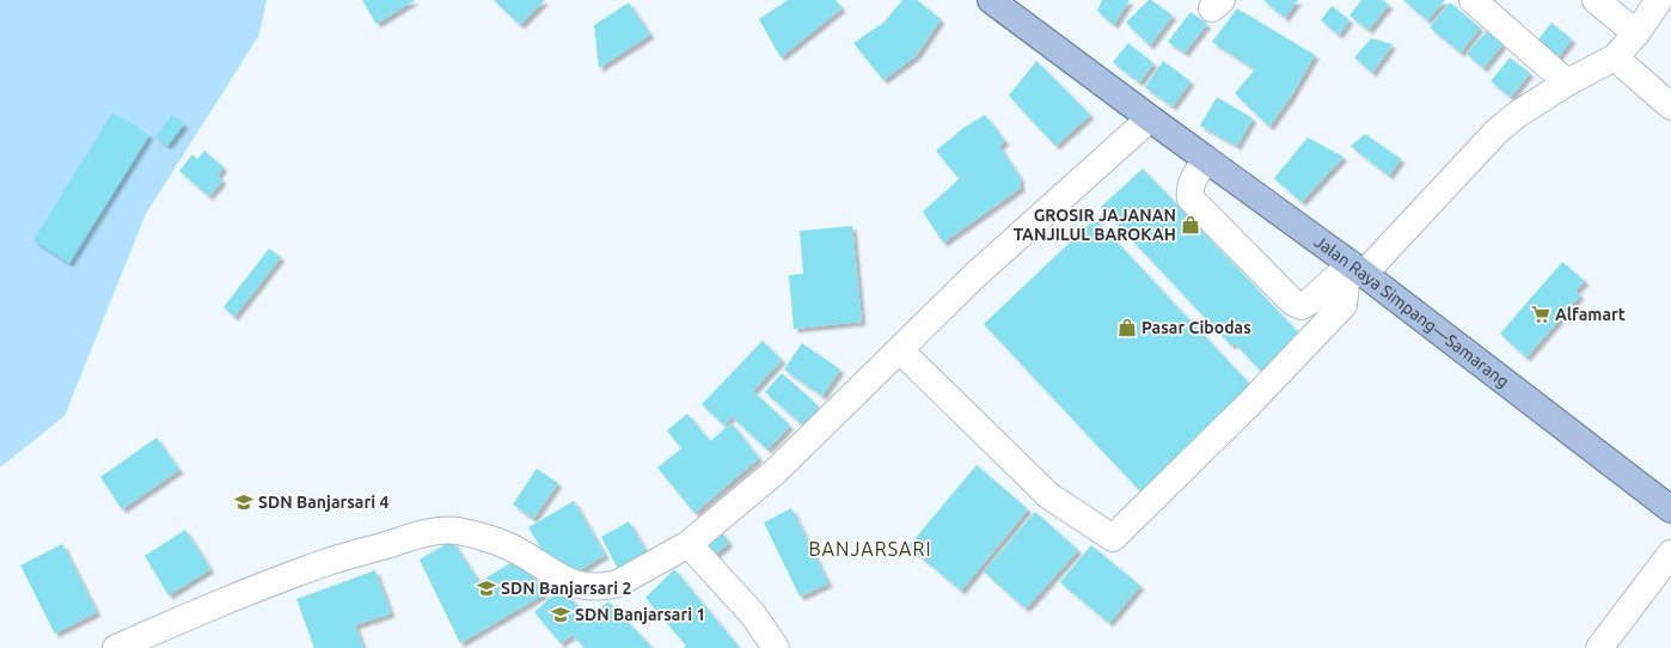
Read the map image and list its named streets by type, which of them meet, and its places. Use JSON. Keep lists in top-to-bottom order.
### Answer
{
  "streets": {
    "main road": ["Jalan Raya Simpang—Samarang"]
  },
  "districts": ["BANJARSARI"],
  "places": {
    "shop": ["GROSIR JAJANAN TANJILUL BAROKAH", "Pasar Cibodas"],
    "supermarket": ["Alfamart"],
    "school or university": ["SDN Banjarsari 4", "SDN Banjarsari 2", "SDN Banjarsari 1"]
  }
}
